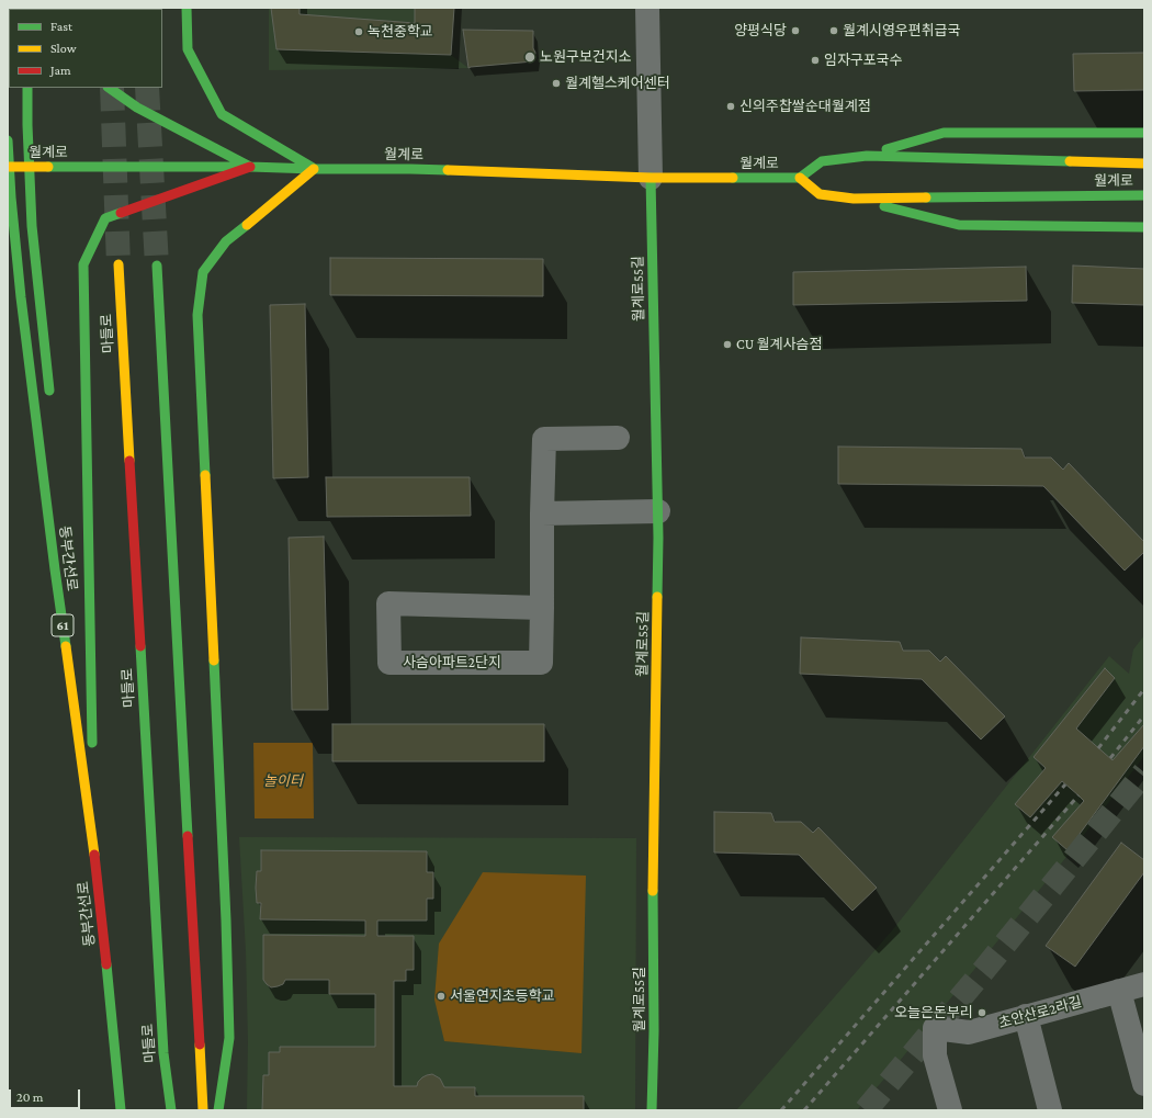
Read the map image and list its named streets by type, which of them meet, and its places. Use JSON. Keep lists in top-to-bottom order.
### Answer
{
  "streets": {
    "main road": [
      "월계로",
      "월계로55길",
      "마들로",
      "동부간선로",
      "61"
    ],
    "street": ["사슴아파트2단지", "초안산로2라길"]
  },
  "crossings": [
    ["월계로", "월계로55길"]
  ],
  "parks": ["놀이터"],
  "places": [
    "양평식당",
    "월계시영우편취급국",
    "녹천중학교",
    "노원구보건지소",
    "임자구포국수",
    "월계헬스케어센터",
    "신의주찹쌀순대월계점",
    "CU 월계사슴점",
    "서울연지초등학교",
    "오늘은돈부리"
  ],
  "legend": ["Fast", "Slow", "Jam"],
  "scale_bar": "20 m"
}
